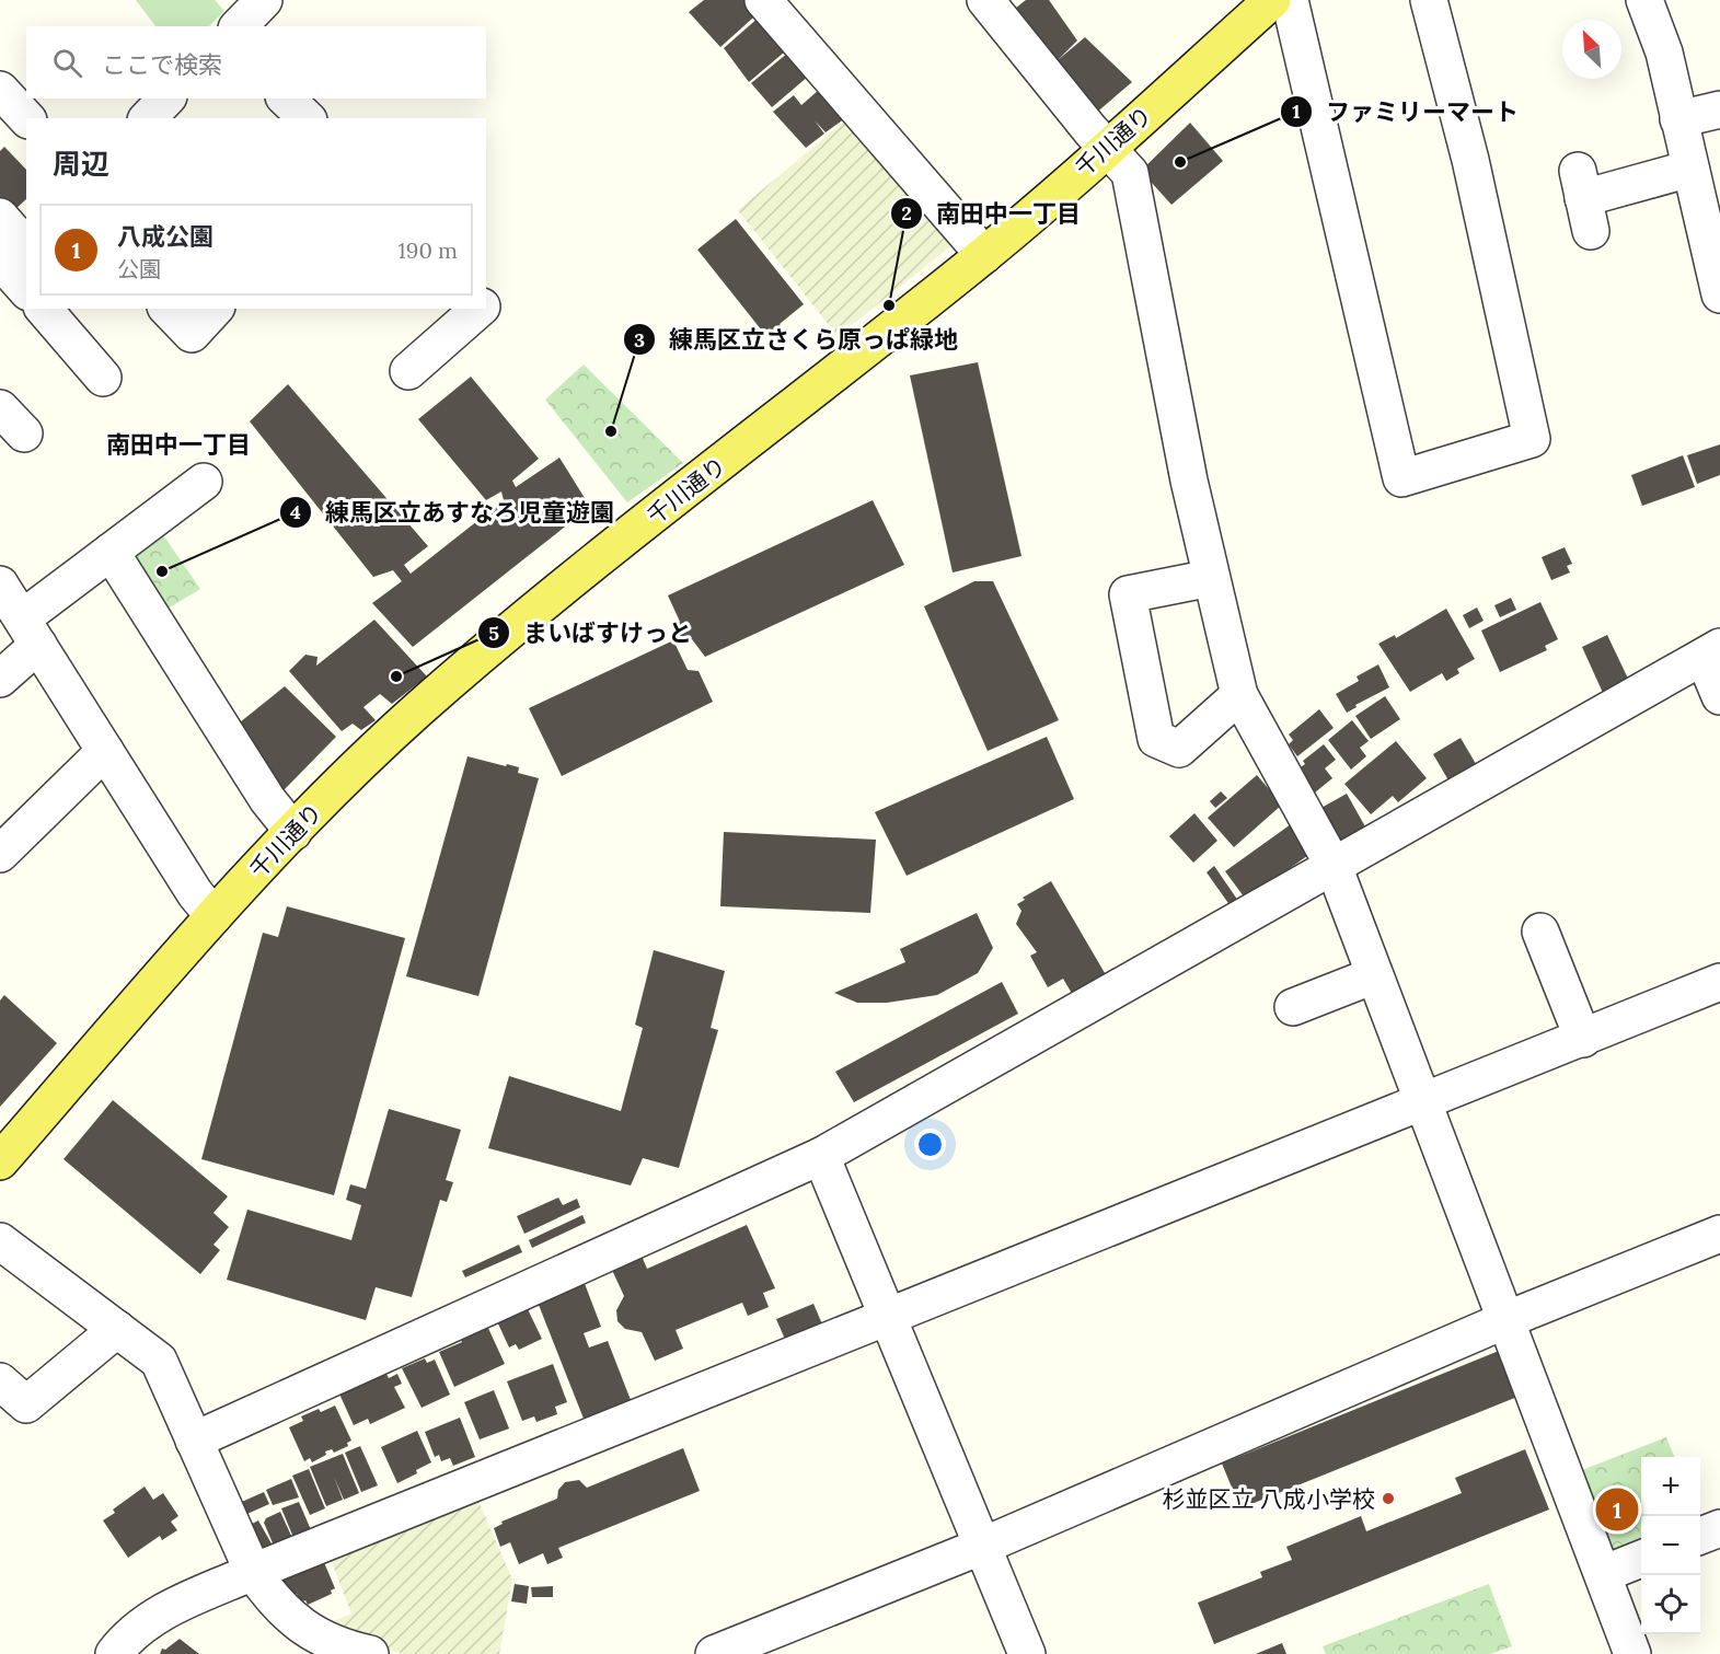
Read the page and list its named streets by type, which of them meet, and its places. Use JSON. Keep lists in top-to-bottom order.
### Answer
{
  "streets": {
    "main road": ["千川通り"]
  },
  "districts": ["南田中一丁目"],
  "places": [
    "ファミリーマート",
    "南田中一丁目",
    "練馬区立さくら原っぱ緑地",
    "練馬区立あすなろ児童遊園",
    "まいばすけっと",
    "杉並区立 八成小学校"
  ],
  "north": "top left",
  "page": {
    "search": "ここで検索",
    "heading": "周辺",
    "list": [
      {
        "mark": "1",
        "name": "八成公園",
        "note": "公園",
        "value": "190 m"
      }
    ],
    "map_buttons": ["+", "−"],
    "pins": "1"
  }
}
